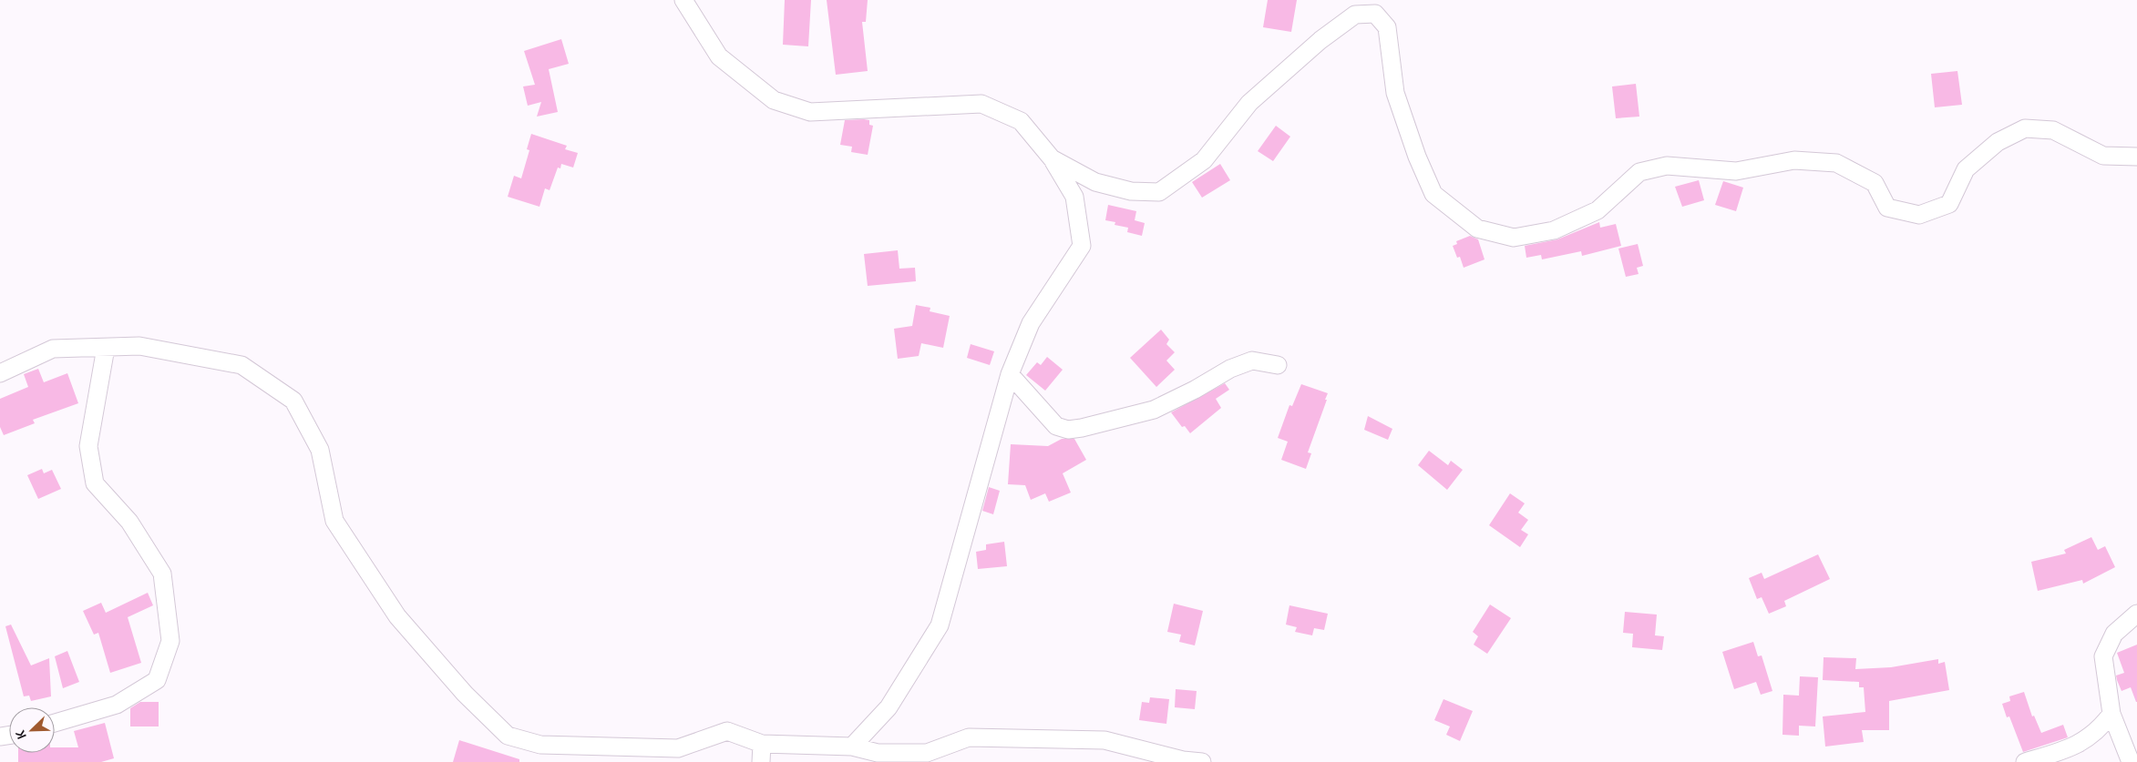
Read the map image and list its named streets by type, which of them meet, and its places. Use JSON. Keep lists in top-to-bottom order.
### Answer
{
  "north": "bottom left"
}
